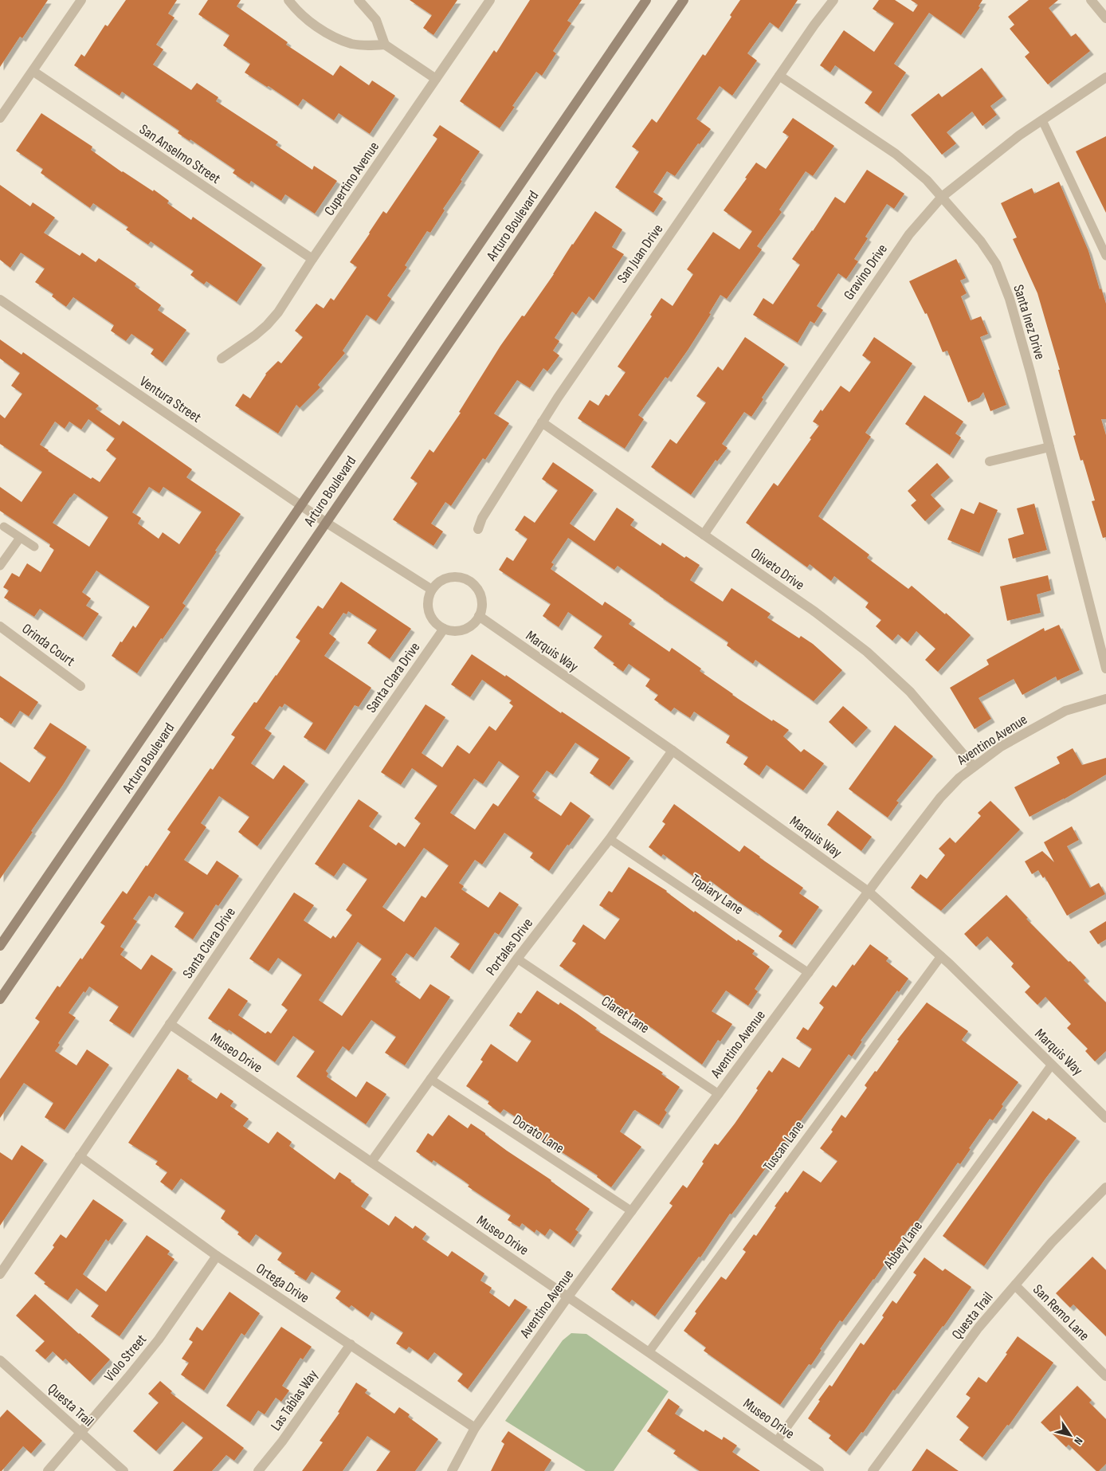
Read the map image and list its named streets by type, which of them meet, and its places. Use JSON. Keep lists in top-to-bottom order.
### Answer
{
  "streets": {
    "street": [
      "San Anselmo Street",
      "Cupertino Avenue",
      "Arturo Boulevard",
      "San Juan Drive",
      "Gravino Drive",
      "Santa Inez Drive",
      "Ventura Street",
      "Oliveto Drive",
      "Orinda Court",
      "Marquis Way",
      "Santa Clara Drive",
      "Aventino Avenue",
      "Portales Drive",
      "Museo Drive",
      "Ortega Drive",
      "San Remo Lane",
      "Questa Trail",
      "Violo Street",
      "Las Tablas Way"
    ],
    "lane": [
      "Topiary Lane",
      "Claret Lane",
      "Dorato Lane",
      "Tuscan Lane",
      "Abbey Lane"
    ]
  },
  "crossings": [
    ["San Anselmo Street", "Cupertino Avenue"],
    ["Arturo Boulevard", "Ventura Street"],
    ["San Juan Drive", "Santa Inez Drive"],
    ["San Juan Drive", "Oliveto Drive"],
    ["Gravino Drive", "Santa Inez Drive"],
    ["Gravino Drive", "Oliveto Drive"],
    ["Oliveto Drive", "Aventino Avenue"],
    ["Marquis Way", "Santa Clara Drive"],
    ["Marquis Way", "Aventino Avenue"],
    ["Marquis Way", "Portales Drive"],
    ["Marquis Way", "Tuscan Lane"],
    ["Marquis Way", "Abbey Lane"],
    ["Santa Clara Drive", "Museo Drive"],
    ["Santa Clara Drive", "Ortega Drive"],
    ["Aventino Avenue", "Topiary Lane"],
    ["Aventino Avenue", "Claret Lane"],
    ["Aventino Avenue", "Museo Drive"],
    ["Aventino Avenue", "Dorato Lane"],
    ["Aventino Avenue", "Ortega Drive"],
    ["Topiary Lane", "Portales Drive"],
    ["Portales Drive", "Claret Lane"],
    ["Portales Drive", "Museo Drive"],
    ["Portales Drive", "Dorato Lane"],
    ["Museo Drive", "Tuscan Lane"],
    ["Museo Drive", "Abbey Lane"],
    ["Ortega Drive", "Violo Street"],
    ["Ortega Drive", "Las Tablas Way"],
    ["San Remo Lane", "Questa Trail"],
    ["Questa Trail", "Violo Street"]
  ],
  "north": "bottom right"
}
